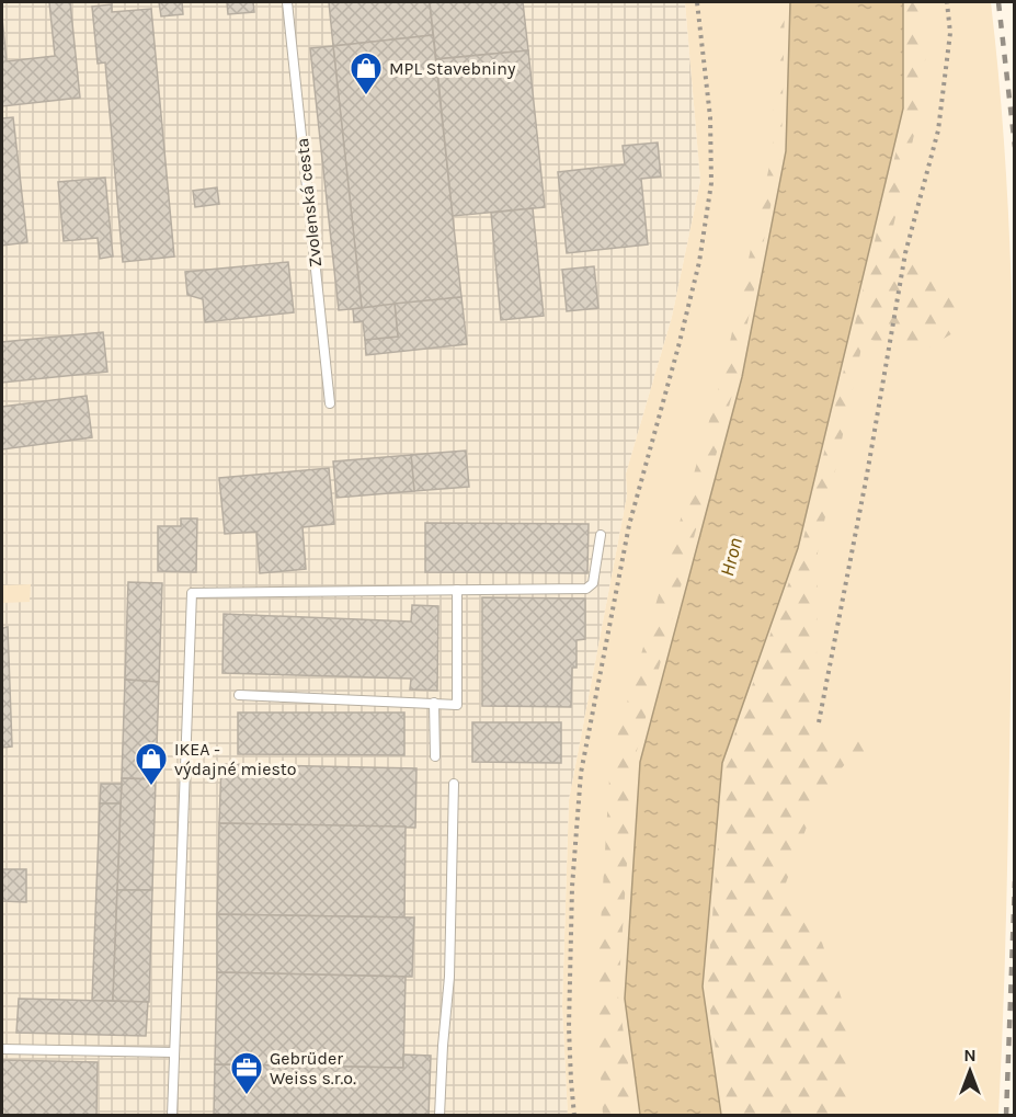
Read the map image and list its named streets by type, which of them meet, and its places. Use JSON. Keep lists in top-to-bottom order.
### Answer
{
  "streets": {
    "lane": ["Zvolenská cesta"]
  },
  "water": ["Hron"],
  "places": {
    "shop": ["MPL Stavebniny", "IKEA - výdajné miesto"],
    "office": ["Gebrüder Weiss s.r.o."]
  },
  "north": "top"
}
